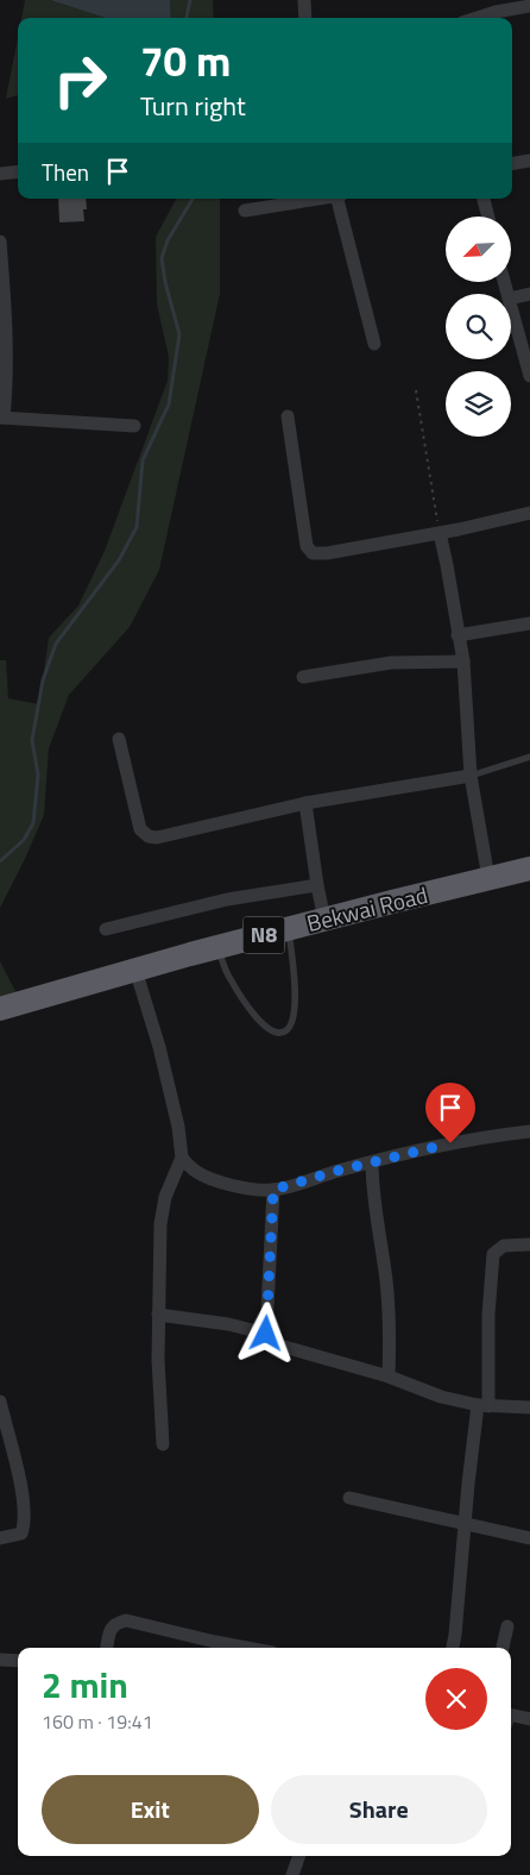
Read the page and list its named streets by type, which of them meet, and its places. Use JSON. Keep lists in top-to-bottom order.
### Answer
{
  "streets": {
    "highway": ["Bekwai Road", "N8"]
  },
  "north": "bottom left",
  "page": {
    "turn": ["70 m", "Turn right"],
    "then": "Then",
    "heading": ["2 min", "160 m · 19:41"],
    "buttons": ["Exit", "Share"]
  }
}
